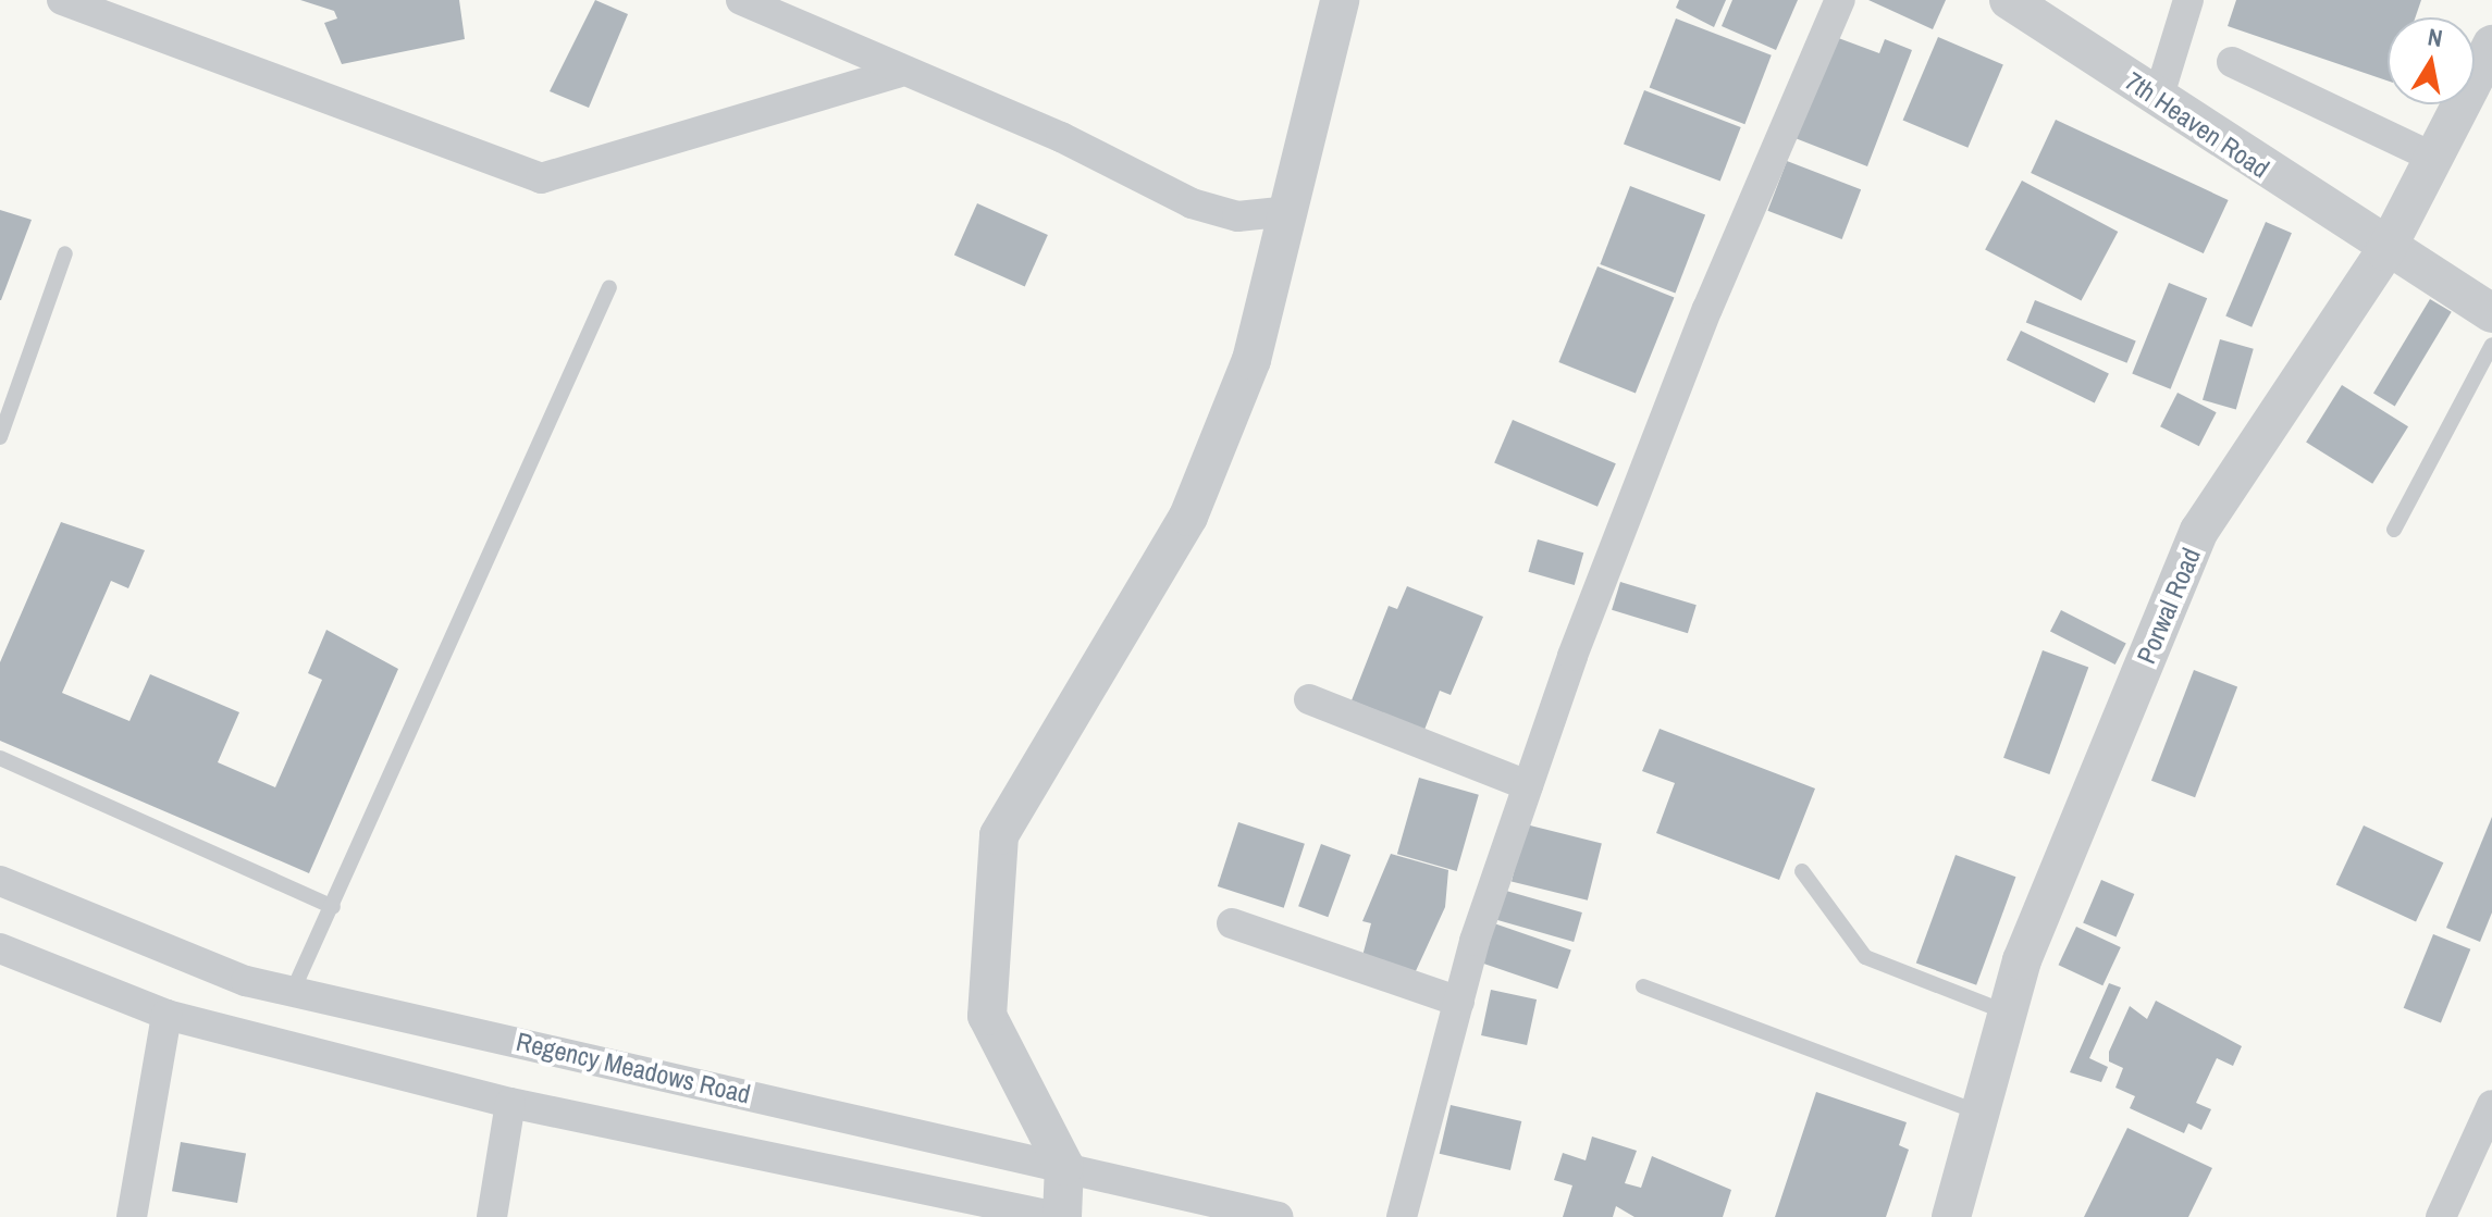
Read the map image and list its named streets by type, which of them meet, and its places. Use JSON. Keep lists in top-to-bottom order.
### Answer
{
  "streets": {
    "street": ["7th Heaven Road", "Porwal Road", "Regency Meadows Road"]
  },
  "crossings": [
    ["7th Heaven Road", "Porwal Road"]
  ],
  "north": "top"
}
